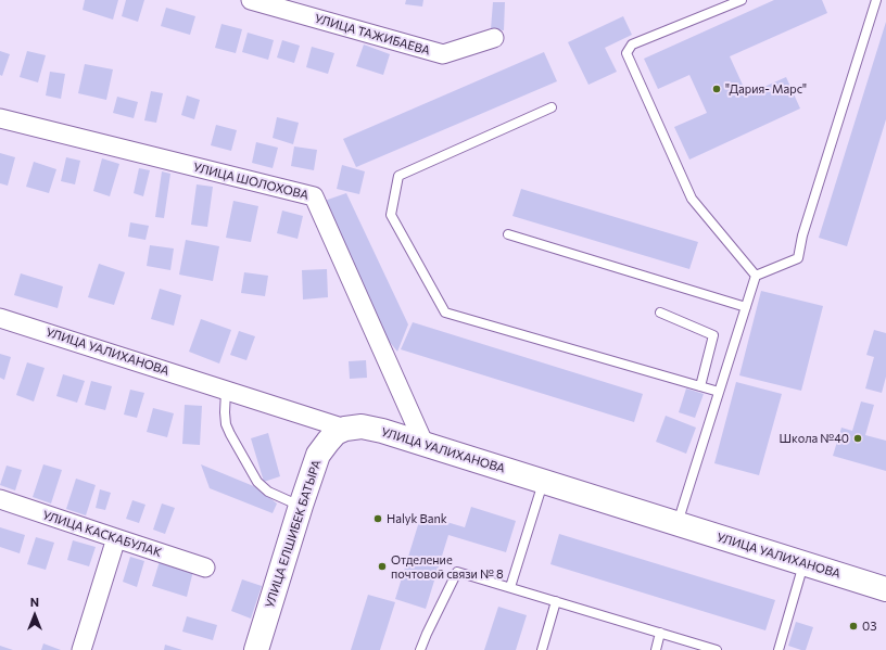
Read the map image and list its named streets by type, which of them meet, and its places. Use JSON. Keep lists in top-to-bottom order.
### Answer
{
  "streets": {
    "main road": ["УЛИЦА УАЛИХАНОВА", "УЛИЦА ЕЛШИБЕК БАТЫРА"],
    "street": ["УЛИЦА ТАЖИБАЕВА", "УЛИЦА ШОЛОХОВА", "УЛИЦА КАСКАБУЛАК"]
  },
  "crossings": [
    ["УЛИЦА ШОЛОХОВА", "УЛИЦА УАЛИХАНОВА"],
    ["УЛИЦА УАЛИХАНОВА", "УЛИЦА ЕЛШИБЕК БАТЫРА"]
  ],
  "places": [
    "\"Дария- Марс\"",
    "Школа №40",
    "Halyk Bank",
    "Отделение почтовой связи № 8",
    "03"
  ],
  "north": "top"
}
